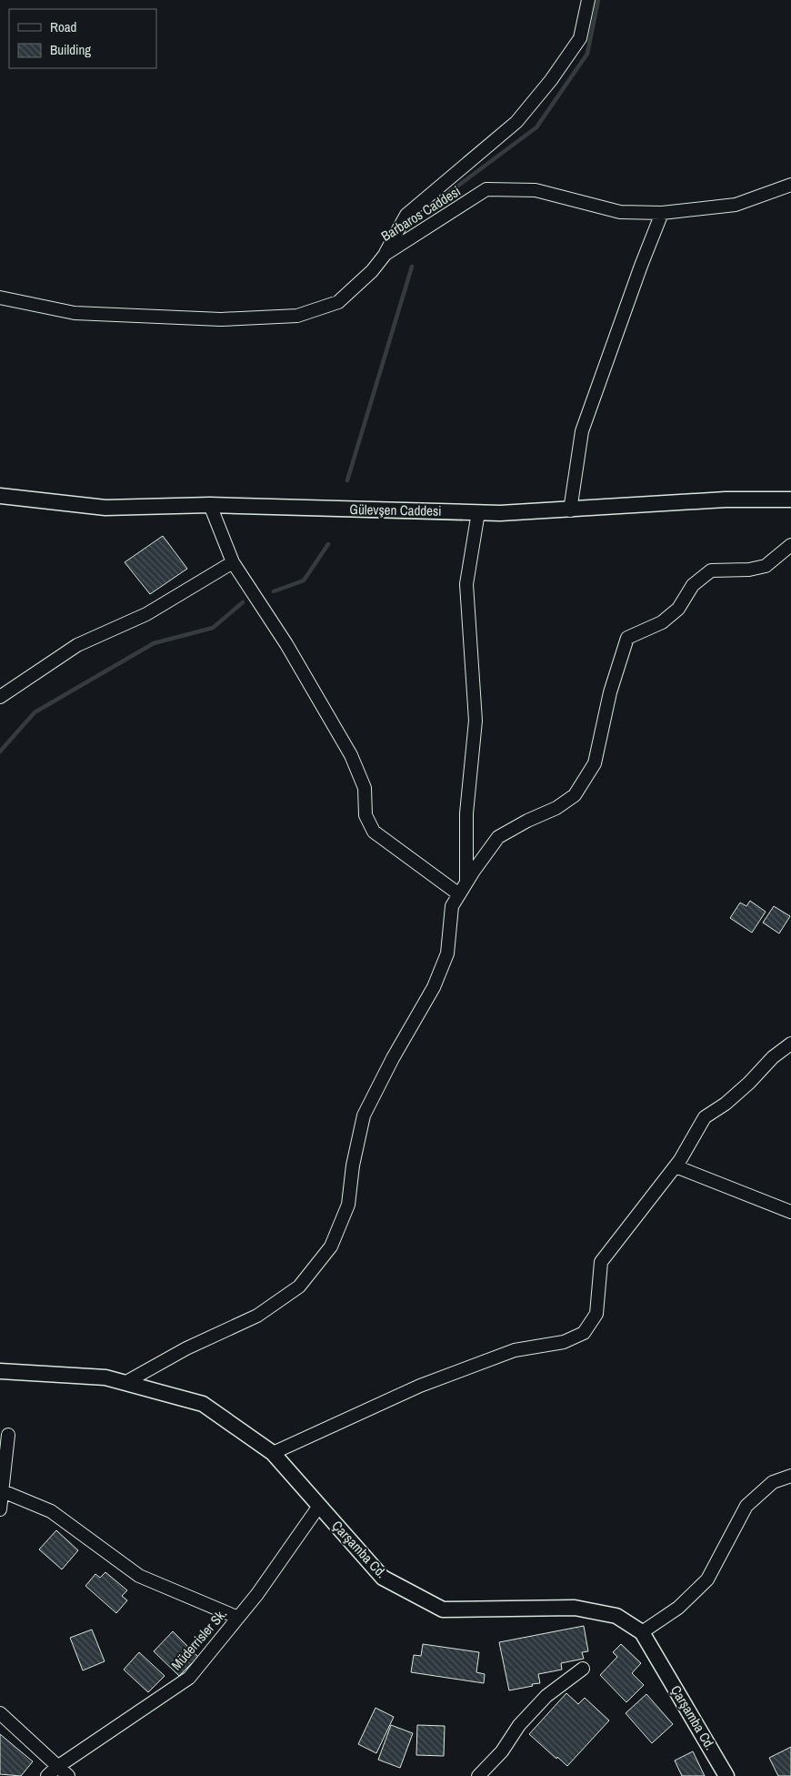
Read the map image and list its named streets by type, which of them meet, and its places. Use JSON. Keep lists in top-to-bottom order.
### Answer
{
  "streets": {
    "street": [
      "Barbaros Caddesi",
      "Gülevşen Caddesi",
      "Çarşamba Cd.",
      "Müderrisler Sk."
    ]
  },
  "crossings": [
    ["Çarşamba Cd.", "Müderrisler Sk."]
  ],
  "legend": ["Road", "Building"]
}
